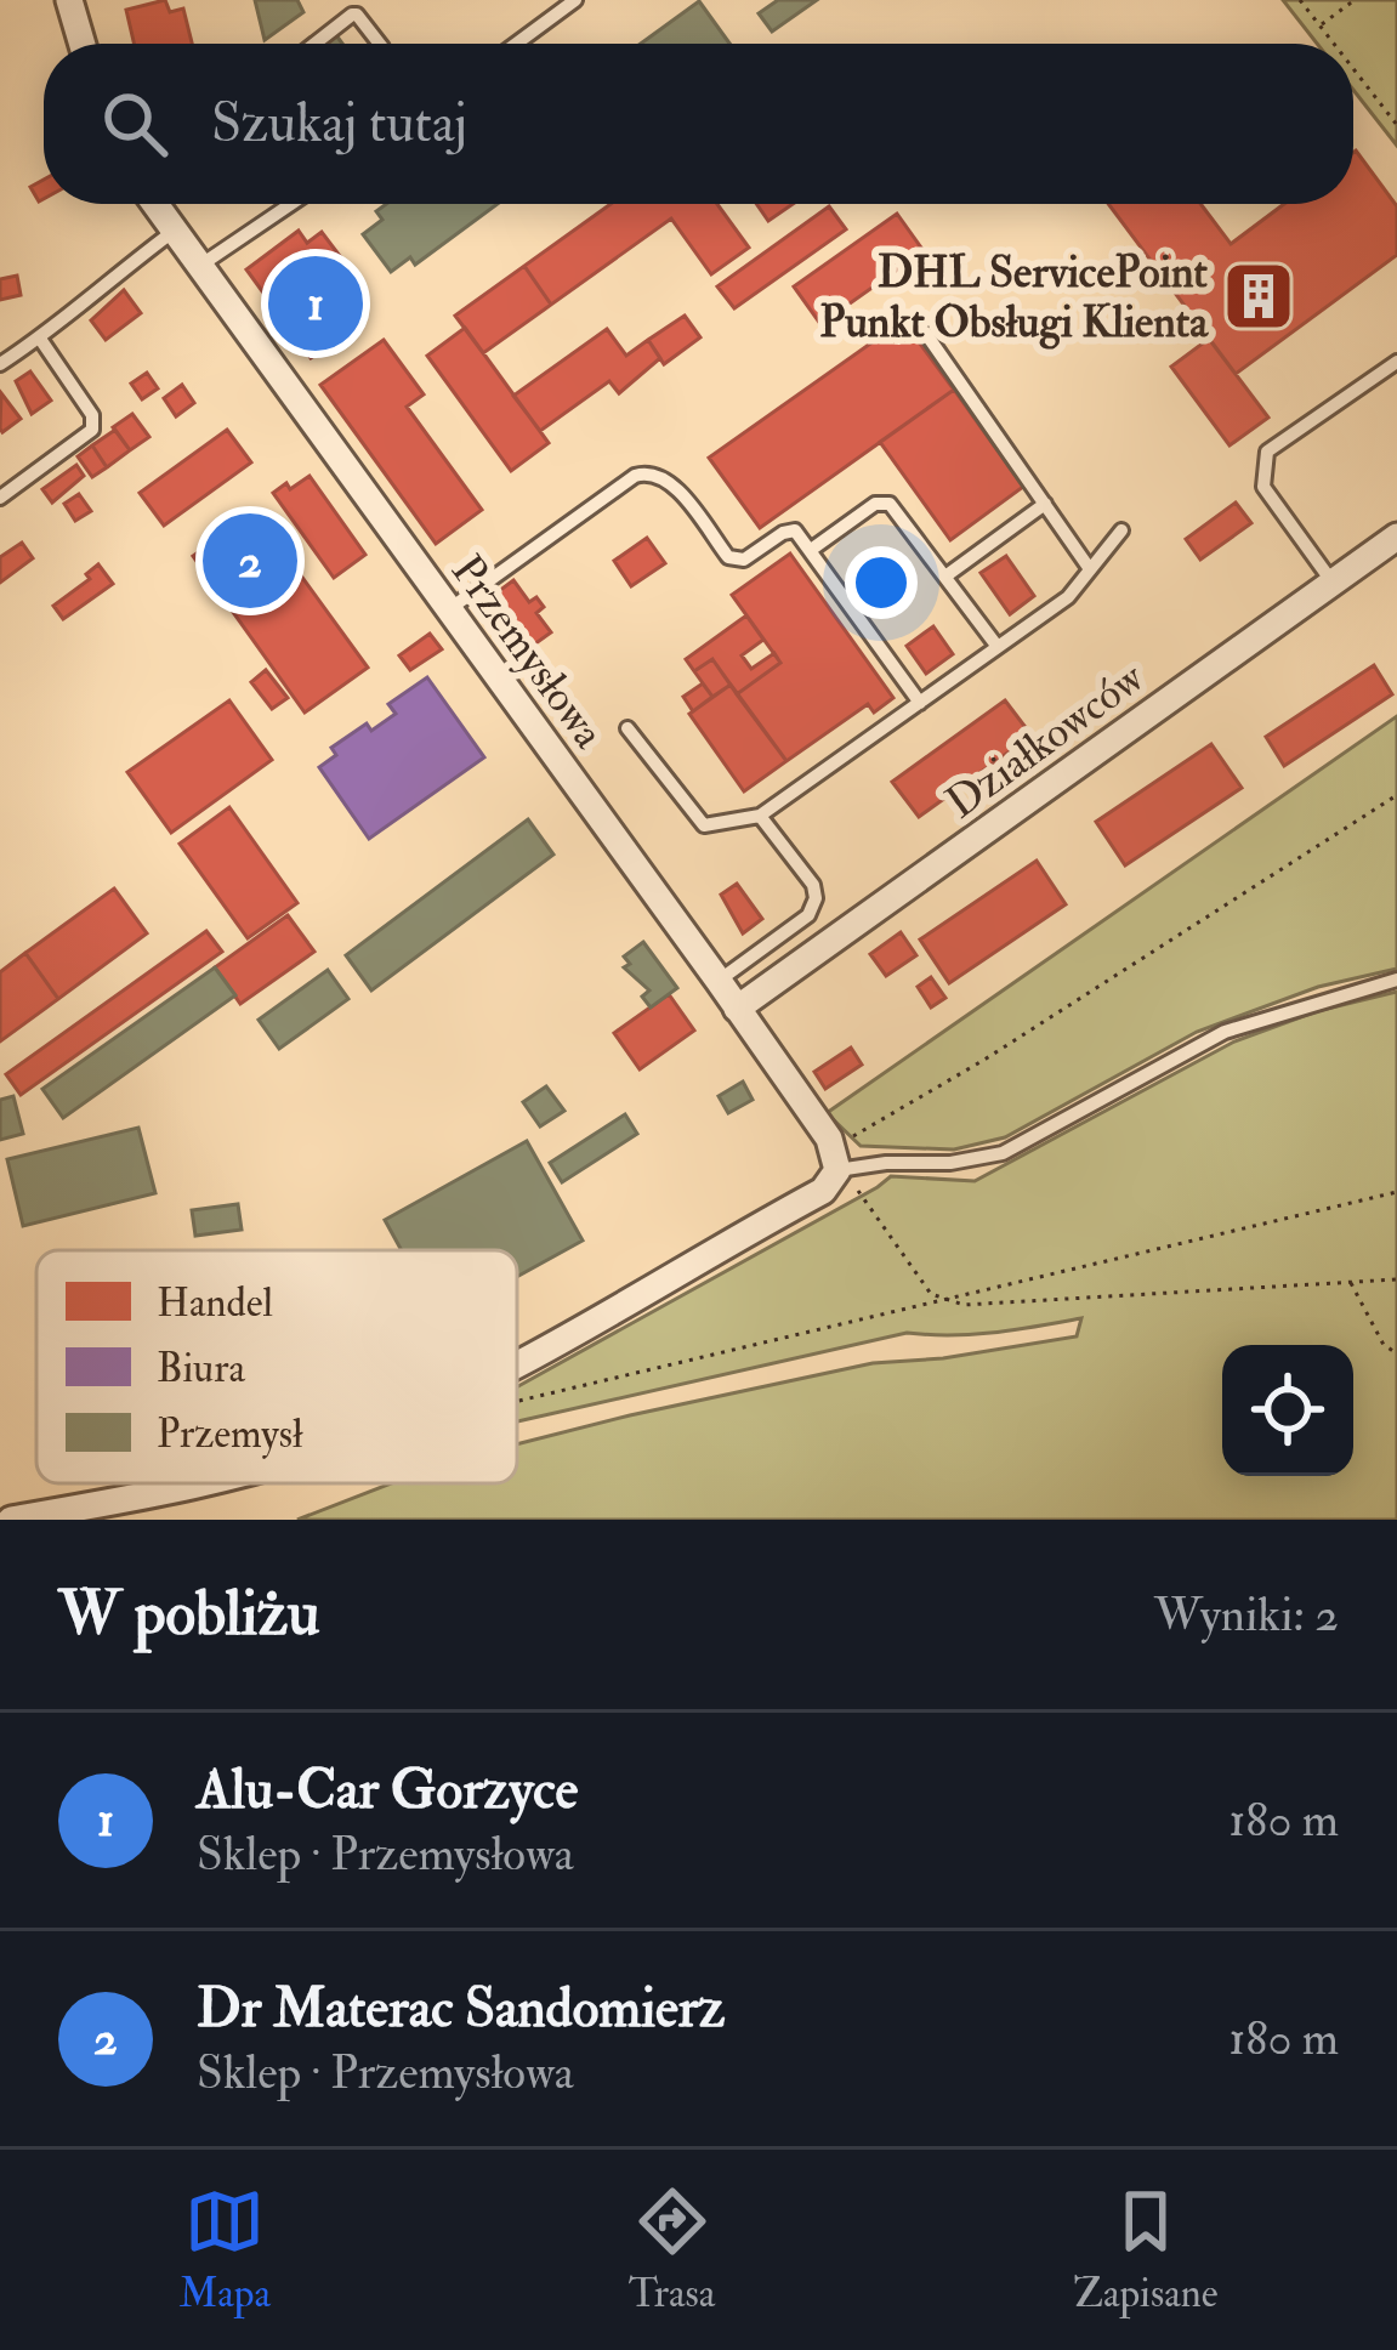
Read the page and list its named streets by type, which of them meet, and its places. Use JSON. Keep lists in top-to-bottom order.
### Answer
{
  "streets": {
    "street": ["Przemysłowa", "Działkowców"]
  },
  "crossings": [
    ["Przemysłowa", "Działkowców"]
  ],
  "places": {
    "building": ["DHL ServicePoint Punkt Obsługi Klienta"]
  },
  "legend": ["Handel", "Biura", "Przemysł"],
  "page": {
    "search": "Szukaj tutaj",
    "pins": ["1", "2"],
    "heading": ["W pobliżu", "Wyniki: 2"],
    "list": [
      {
        "mark": "1",
        "name": "Alu-Car Gorzyce",
        "note": "Sklep · Przemysłowa",
        "value": "180 m"
      },
      {
        "mark": "2",
        "name": "Dr Materac Sandomierz",
        "note": "Sklep · Przemysłowa",
        "value": "180 m"
      }
    ],
    "nav": ["Mapa", "Trasa", "Zapisane"]
  }
}
